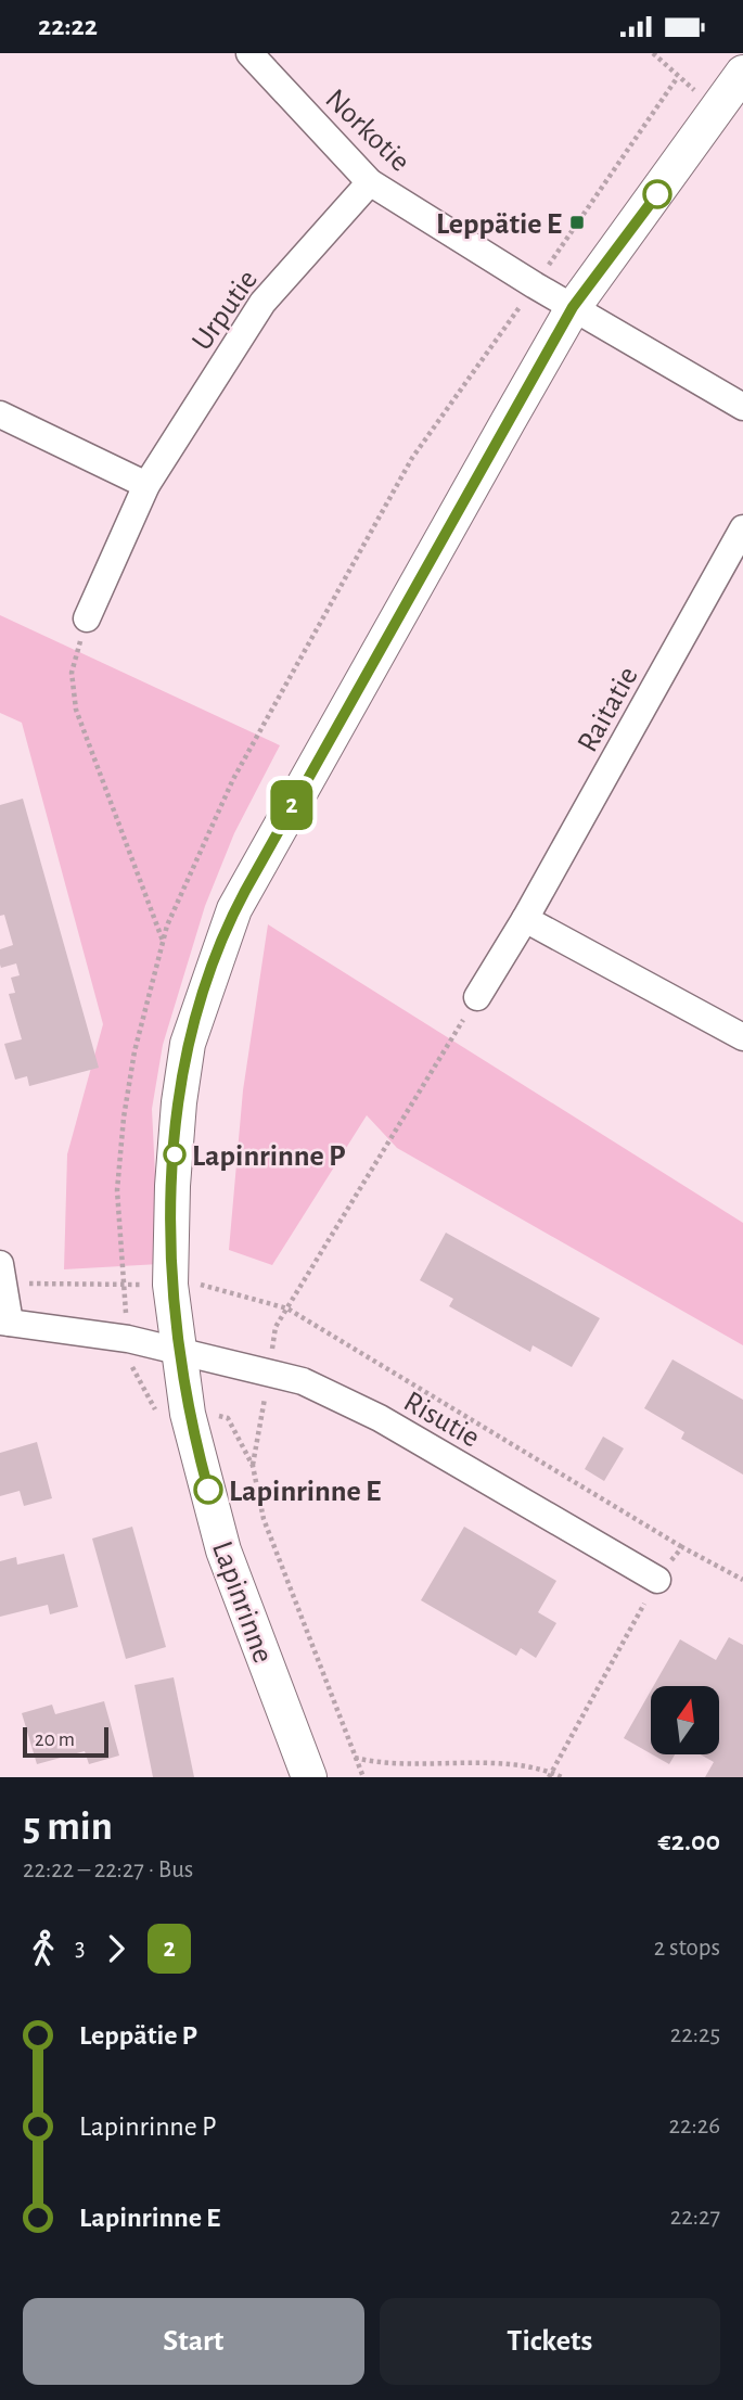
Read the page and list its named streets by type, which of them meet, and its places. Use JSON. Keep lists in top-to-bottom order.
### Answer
{
  "streets": {
    "street": [
      "Norkotie",
      "Urputie",
      "Raitatie",
      "Risutie",
      "Lapinrinne"
    ]
  },
  "crossings": [
    ["Norkotie", "Urputie"],
    ["Norkotie", "Lapinrinne"],
    ["Risutie", "Lapinrinne"]
  ],
  "places": {
    "transit": ["Leppätie E"],
    "other": ["Lapinrinne P", "Lapinrinne E"]
  },
  "lines": ["bus line 2"],
  "scale_bar": "20 m",
  "north": "top",
  "page": {
    "status": "22:22",
    "on_map": "2",
    "scale": "20 m",
    "heading": ["5 min", "22:22 – 22:27 · Bus", "€2.00"],
    "legs": ["3", "2", "2 stops"],
    "list": [
      {
        "name": "Leppätie P",
        "value": "22:25"
      },
      {
        "name": "Lapinrinne P",
        "value": "22:26"
      },
      {
        "name": "Lapinrinne E",
        "value": "22:27"
      }
    ],
    "buttons": ["Start", "Tickets"]
  }
}
